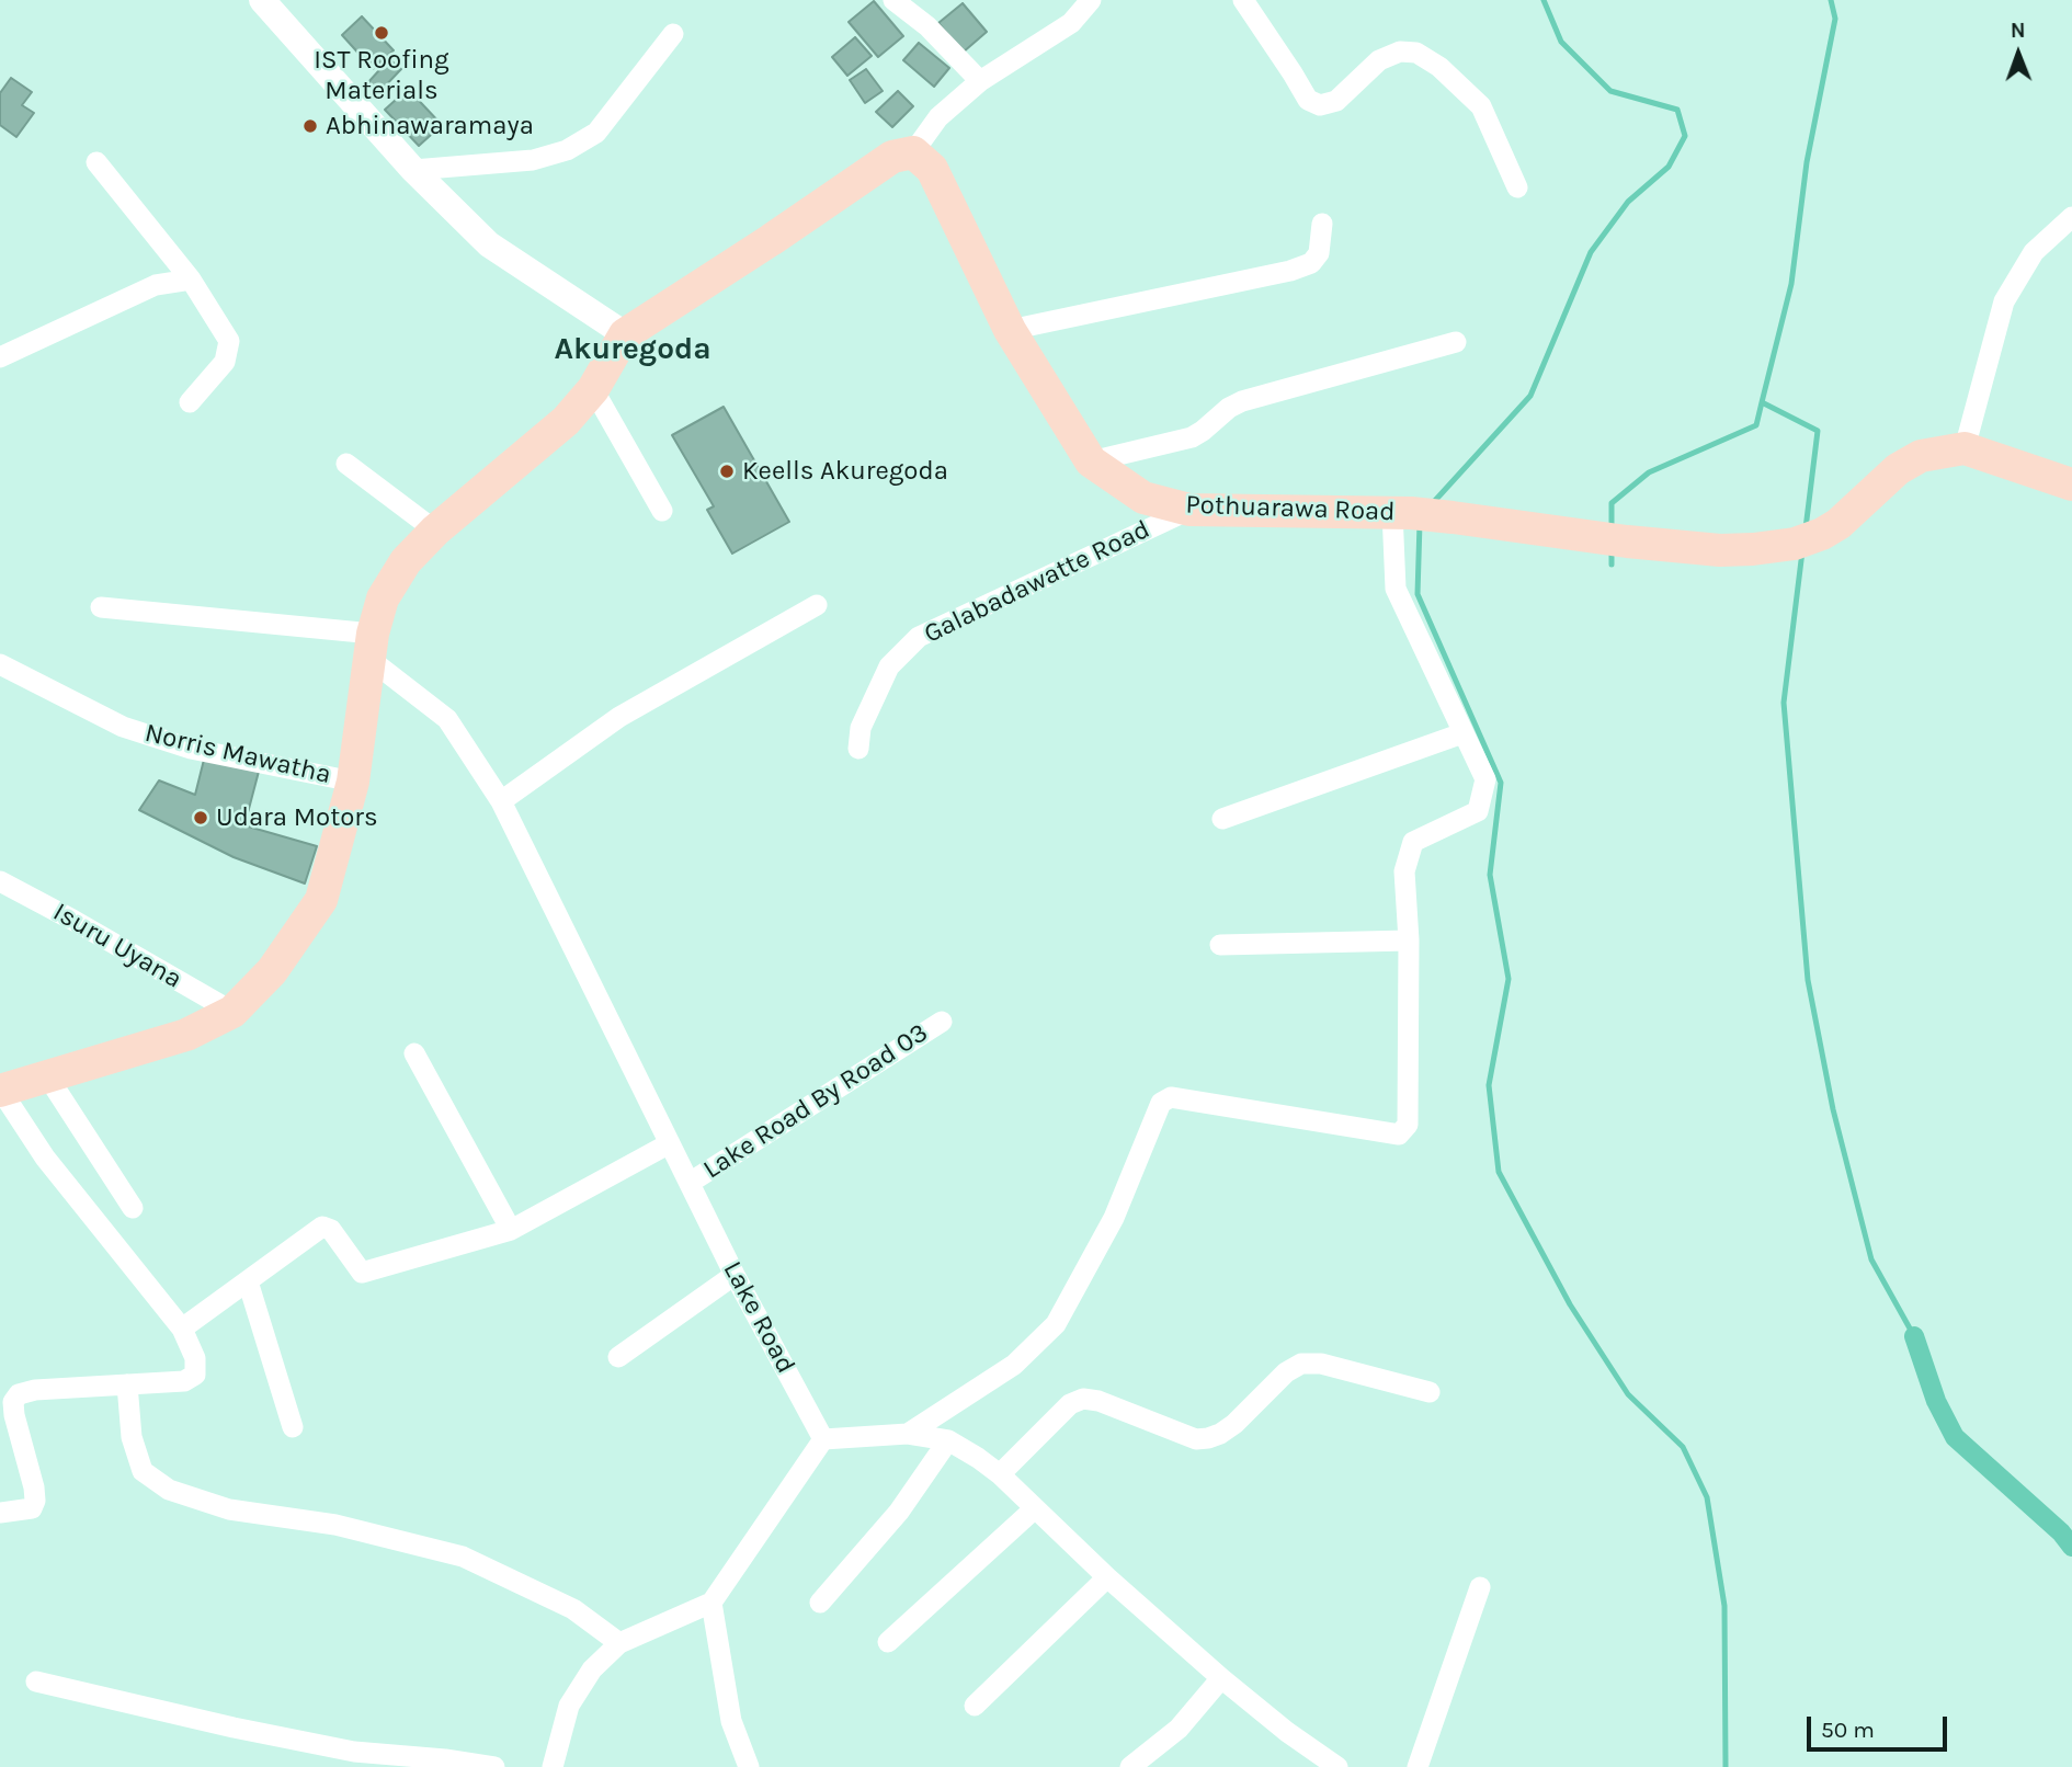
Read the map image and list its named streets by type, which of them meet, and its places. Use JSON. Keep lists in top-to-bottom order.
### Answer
{
  "streets": {
    "main road": ["Pothuarawa Road"],
    "street": [
      "Galabadawatte Road",
      "Norris Mawatha",
      "Isuru Uyana",
      "Lake Road By Road 03",
      "Lake Road"
    ]
  },
  "crossings": [
    ["Pothuarawa Road", "Galabadawatte Road"],
    ["Lake Road By Road 03", "Lake Road"]
  ],
  "districts": ["Akuregoda"],
  "places": [
    "IST Roofing Materials",
    "Abhinawaramaya",
    "Keells Akuregoda",
    "Udara Motors"
  ],
  "scale_bar": "50 m",
  "north": "top"
}
